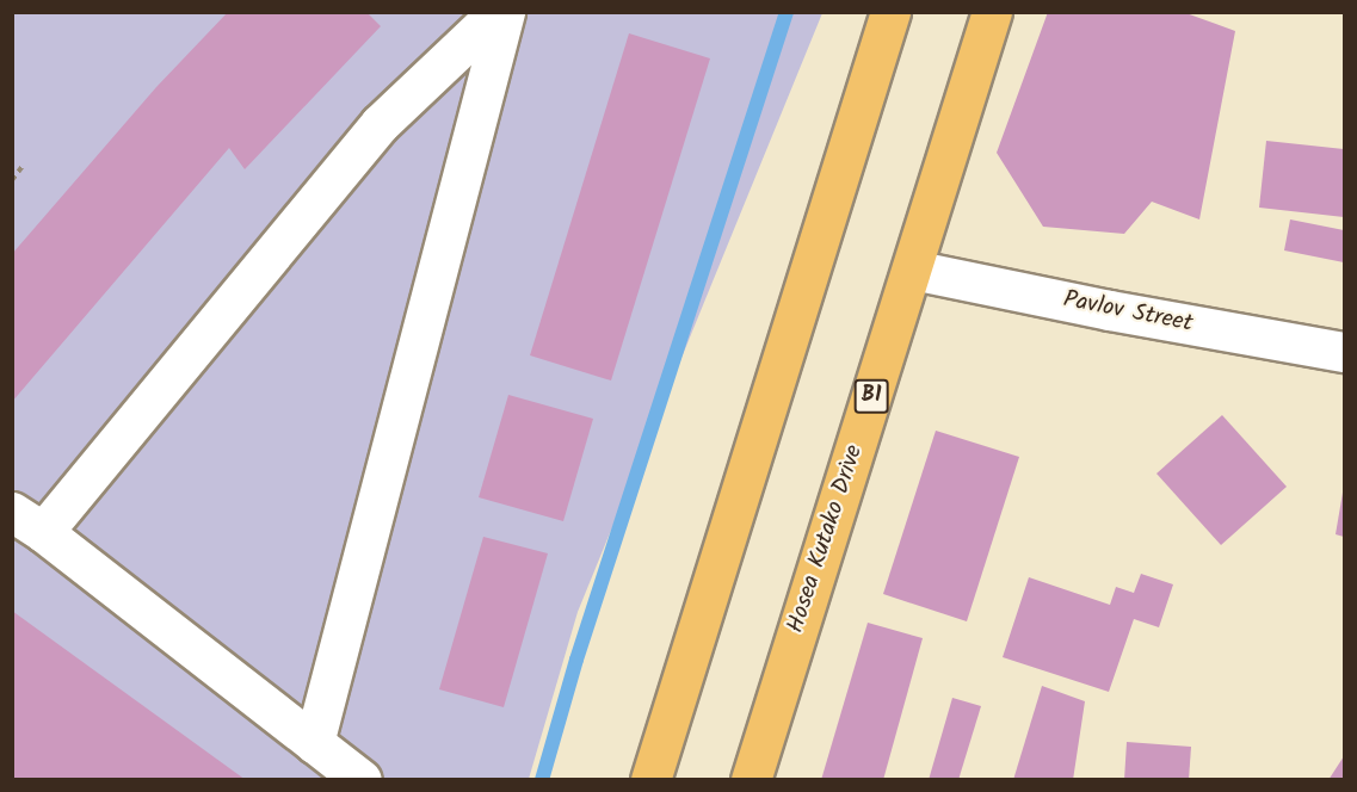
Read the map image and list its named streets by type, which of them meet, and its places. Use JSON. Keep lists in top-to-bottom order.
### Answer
{
  "streets": {
    "main road": ["B1", "Hosea Kutako Drive"],
    "street": ["Pavlov Street"]
  },
  "crossings": [
    ["Pavlov Street", "Hosea Kutako Drive"]
  ]
}
